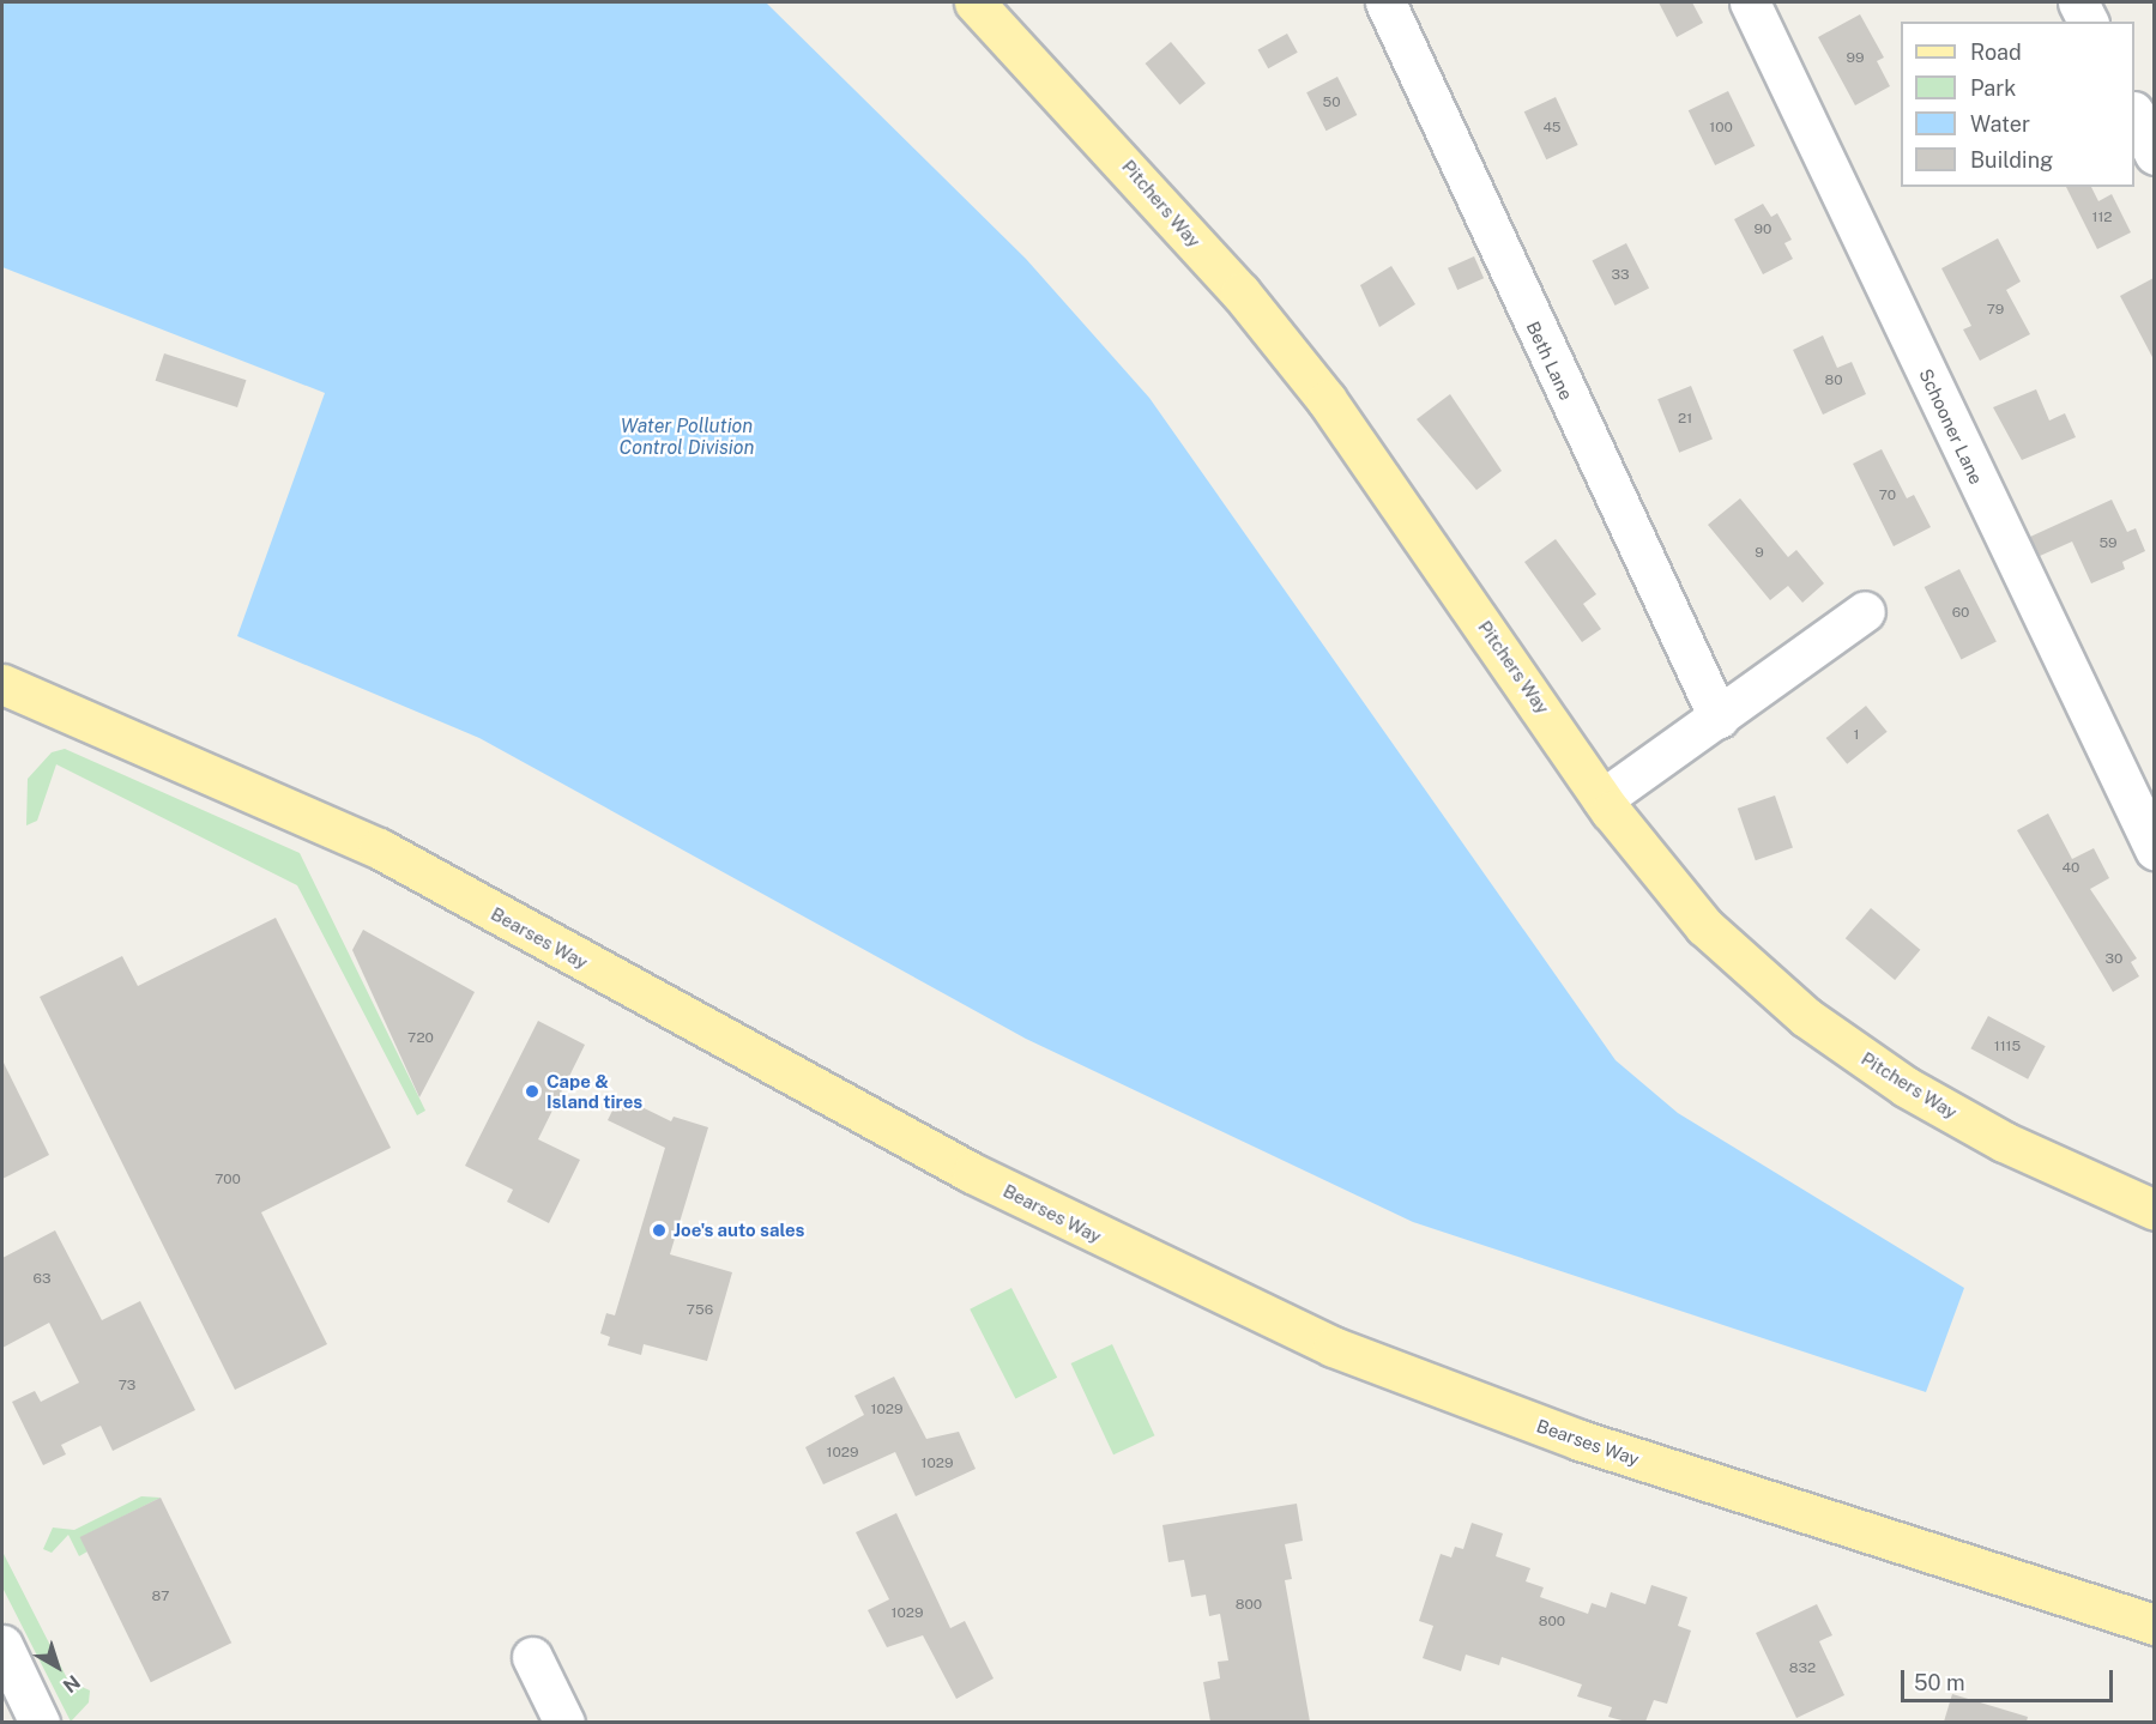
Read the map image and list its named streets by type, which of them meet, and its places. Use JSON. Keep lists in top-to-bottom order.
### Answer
{
  "streets": {
    "main road": ["Pitchers Way", "Bearses Way"],
    "street": ["Beth Lane", "Schooner Lane"]
  },
  "water": ["Water Pollution Control Division"],
  "places": ["Cape & Island tires", "Joe's auto sales"],
  "house_numbers": [
    "99",
    "50",
    "45",
    "100",
    "112",
    "90",
    "33",
    "79",
    "80",
    "21",
    "70",
    "59",
    "9",
    "60",
    "1",
    "40",
    "30",
    "720",
    "1115",
    "700",
    "63",
    "756",
    "73",
    "1029",
    "1029",
    "1029",
    "87",
    "800",
    "1029",
    "800",
    "832"
  ],
  "legend": [
    "Road",
    "Park",
    "Water",
    "Building"
  ],
  "scale_bar": "50 m",
  "north": "bottom right"
}
